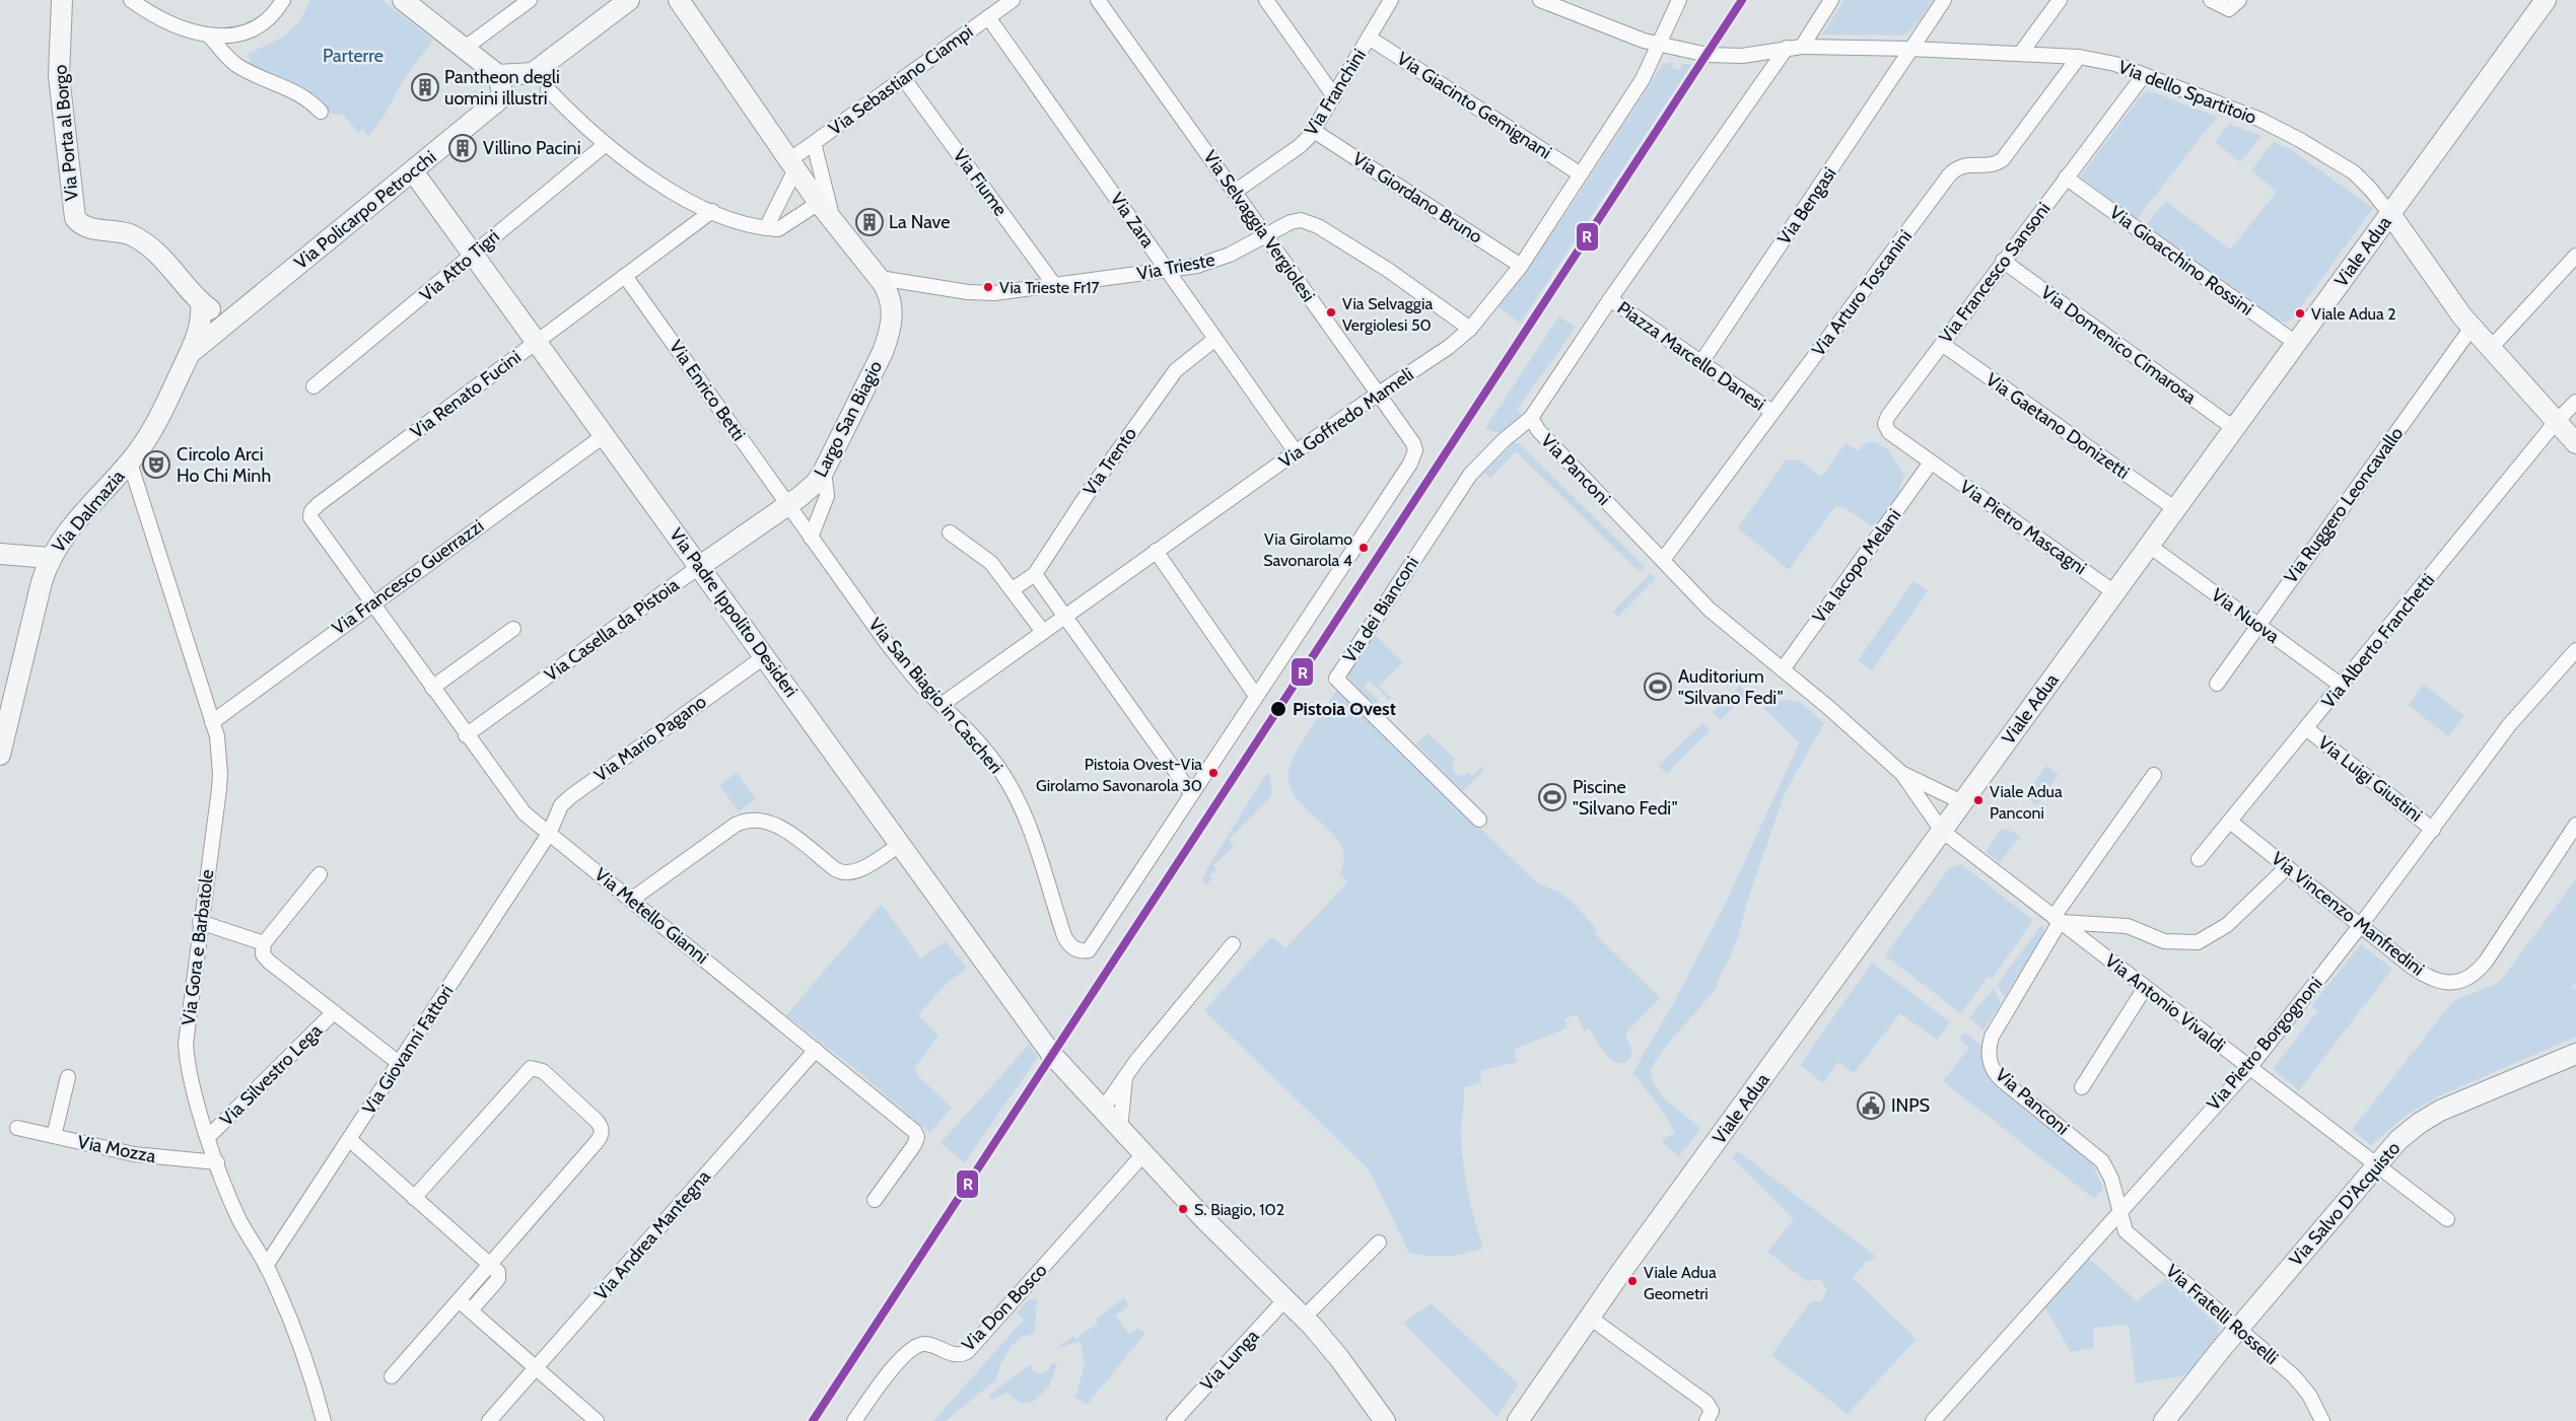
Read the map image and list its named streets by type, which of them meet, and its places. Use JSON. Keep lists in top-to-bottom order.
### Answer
{
  "streets": {
    "street": [
      "Via Sebastiano Ciampi",
      "Via Franchini",
      "Via dello Spartitoio",
      "Via Giacinto Gemignani",
      "Via Porta al Borgo",
      "Via Fiume",
      "Via Giordano Bruno",
      "Via Bengasi",
      "Via Policarpo Petrocchi",
      "Via Zara",
      "Via Selvaggia Vergiolesi",
      "Viale Adua",
      "Via Gioacchino Rossini",
      "Via Atto Tigri",
      "Via Trieste",
      "Via Francesco Sansoni",
      "Via Arturo Toscanini",
      "Via Domenico Cimarosa",
      "Piazza Marcello Danesi",
      "Via Enrico Betti",
      "Via Renato Fucini",
      "Via Goffredo Mameli",
      "Largo San Biagio",
      "Via Gaetano Donizetti",
      "Via Trento",
      "Via Panconi",
      "Via Ruggero Leoncavallo",
      "Via Dalmazia",
      "Via Pietro Mascagni",
      "Via Iacopo Melani",
      "Via Francesco Guerrazzi",
      "Via dei Bianconi",
      "Via Padre Ippolito Desideri",
      "Via Nuova",
      "Via Casella da Pistoia",
      "Via Alberto Franchetti",
      "Via San Biagio in Cascheri",
      "Via Mario Pagano",
      "Via Luigi Giustini",
      "Via Vincenzo Manfredini",
      "Via Metello Gianni",
      "Via Gora e Barbatole",
      "Via Antonio Vivaldi",
      "Via Pietro Borgognoni",
      "Via Giovanni Fattori",
      "Via Silvestro Lega",
      "Via Mozza",
      "Via Salvo D'Acquisto",
      "Via Andrea Mantegna",
      "Via Don Bosco",
      "Via Fratelli Rosselli",
      "Via Lunga"
    ]
  },
  "crossings": [
    ["Via Sebastiano Ciampi", "Via Fiume"],
    ["Via Sebastiano Ciampi", "Via Zara"],
    ["Via Franchini", "Via Giacinto Gemignani"],
    ["Via Franchini", "Via Giordano Bruno"],
    ["Via Franchini", "Via Selvaggia Vergiolesi"],
    ["Via dello Spartitoio", "Via Bengasi"],
    ["Via dello Spartitoio", "Viale Adua"],
    ["Via dello Spartitoio", "Via Francesco Sansoni"],
    ["Via dello Spartitoio", "Via Arturo Toscanini"],
    ["Via dello Spartitoio", "Via Goffredo Mameli"],
    ["Via dello Spartitoio", "Via Panconi"],
    ["Via dello Spartitoio", "Via Ruggero Leoncavallo"],
    ["Via dello Spartitoio", "Via Alberto Franchetti"],
    ["Via Giacinto Gemignani", "Via Goffredo Mameli"],
    ["Via Porta al Borgo", "Via Policarpo Petrocchi"],
    ["Via Porta al Borgo", "Via Dalmazia"],
    ["Via Fiume", "Via Trieste"],
    ["Via Giordano Bruno", "Via Goffredo Mameli"],
    ["Via Bengasi", "Piazza Marcello Danesi"],
    ["Via Policarpo Petrocchi", "Via Dalmazia"],
    ["Via Policarpo Petrocchi", "Via Padre Ippolito Desideri"],
    ["Via Zara", "Via Trieste"],
    ["Via Zara", "Via Goffredo Mameli"],
    ["Via Zara", "Via Trento"],
    ["Via Selvaggia Vergiolesi", "Via Trieste"],
    ["Via Selvaggia Vergiolesi", "Via Goffredo Mameli"],
    ["Viale Adua", "Via Gioacchino Rossini"],
    ["Viale Adua", "Via Domenico Cimarosa"],
    ["Viale Adua", "Via Gaetano Donizetti"],
    ["Viale Adua", "Via Panconi"],
    ["Viale Adua", "Via Pietro Mascagni"],
    ["Viale Adua", "Via Nuova"],
    ["Viale Adua", "Via Antonio Vivaldi"],
    ["Via Gioacchino Rossini", "Via Francesco Sansoni"],
    ["Via Atto Tigri", "Via Padre Ippolito Desideri"],
    ["Via Trieste", "Via Goffredo Mameli"],
    ["Via Trieste", "Largo San Biagio"],
    ["Via Francesco Sansoni", "Via Domenico Cimarosa"],
    ["Via Francesco Sansoni", "Via Gaetano Donizetti"],
    ["Via Francesco Sansoni", "Via Pietro Mascagni"],
    ["Via Francesco Sansoni", "Via Iacopo Melani"],
    ["Via Arturo Toscanini", "Piazza Marcello Danesi"],
    ["Via Arturo Toscanini", "Via Panconi"],
    ["Piazza Marcello Danesi", "Via Panconi"],
    ["Via Enrico Betti", "Via Renato Fucini"],
    ["Via Enrico Betti", "Largo San Biagio"],
    ["Via Enrico Betti", "Via Casella da Pistoia"],
    ["Via Enrico Betti", "Via San Biagio in Cascheri"],
    ["Via Renato Fucini", "Via Francesco Guerrazzi"],
    ["Via Renato Fucini", "Via Padre Ippolito Desideri"],
    ["Via Renato Fucini", "Via Metello Gianni"],
    ["Via Goffredo Mameli", "Via San Biagio in Cascheri"],
    ["Largo San Biagio", "Via Casella da Pistoia"],
    ["Largo San Biagio", "Via San Biagio in Cascheri"],
    ["Via Panconi", "Via Iacopo Melani"],
    ["Via Panconi", "Via dei Bianconi"],
    ["Via Panconi", "Via Antonio Vivaldi"],
    ["Via Panconi", "Via Pietro Borgognoni"],
    ["Via Panconi", "Via Fratelli Rosselli"],
    ["Via Ruggero Leoncavallo", "Via Nuova"],
    ["Via Dalmazia", "Via Gora e Barbatole"],
    ["Via Pietro Mascagni", "Via Iacopo Melani"],
    ["Via Francesco Guerrazzi", "Via Padre Ippolito Desideri"],
    ["Via Francesco Guerrazzi", "Via Metello Gianni"],
    ["Via Francesco Guerrazzi", "Via Gora e Barbatole"],
    ["Via Padre Ippolito Desideri", "Via Casella da Pistoia"],
    ["Via Padre Ippolito Desideri", "Via Mario Pagano"],
    ["Via Padre Ippolito Desideri", "Via Don Bosco"],
    ["Via Padre Ippolito Desideri", "Via Lunga"],
    ["Via Nuova", "Via Alberto Franchetti"],
    ["Via Casella da Pistoia", "Via San Biagio in Cascheri"],
    ["Via Casella da Pistoia", "Via Metello Gianni"],
    ["Via Alberto Franchetti", "Via Luigi Giustini"],
    ["Via Alberto Franchetti", "Via Vincenzo Manfredini"],
    ["Via Mario Pagano", "Via Metello Gianni"],
    ["Via Mario Pagano", "Via Giovanni Fattori"],
    ["Via Luigi Giustini", "Via Pietro Borgognoni"],
    ["Via Vincenzo Manfredini", "Via Pietro Borgognoni"],
    ["Via Metello Gianni", "Via Giovanni Fattori"],
    ["Via Metello Gianni", "Via Andrea Mantegna"],
    ["Via Gora e Barbatole", "Via Giovanni Fattori"],
    ["Via Gora e Barbatole", "Via Silvestro Lega"],
    ["Via Gora e Barbatole", "Via Mozza"],
    ["Via Antonio Vivaldi", "Via Pietro Borgognoni"],
    ["Via Antonio Vivaldi", "Via Salvo D'Acquisto"],
    ["Via Pietro Borgognoni", "Via Fratelli Rosselli"],
    ["Via Giovanni Fattori", "Via Silvestro Lega"],
    ["Via Salvo D'Acquisto", "Via Fratelli Rosselli"]
  ],
  "parks": ["Parterre"],
  "places": {
    "building": ["Pantheon degli uomini illustri", "Villino Pacini", "La Nave"],
    "other": [
      "Via Trieste Fr17",
      "Via Selvaggia Vergiolesi 50",
      "Viale Adua 2",
      "Via Girolamo Savonarola 4",
      "Pistoia Ovest",
      "Pistoia Ovest-Via Girolamo Savonarola 30",
      "Viale Adua Panconi",
      "S. Biagio, 102",
      "Viale Adua Geometri"
    ],
    "theatre": ["Circolo Arci Ho Chi Minh"],
    "sports": ["Auditorium \"Silvano Fedi\"", "Piscine \"Silvano Fedi\""],
    "public building": ["INPS"]
  },
  "lines": ["transit line R"]
}
